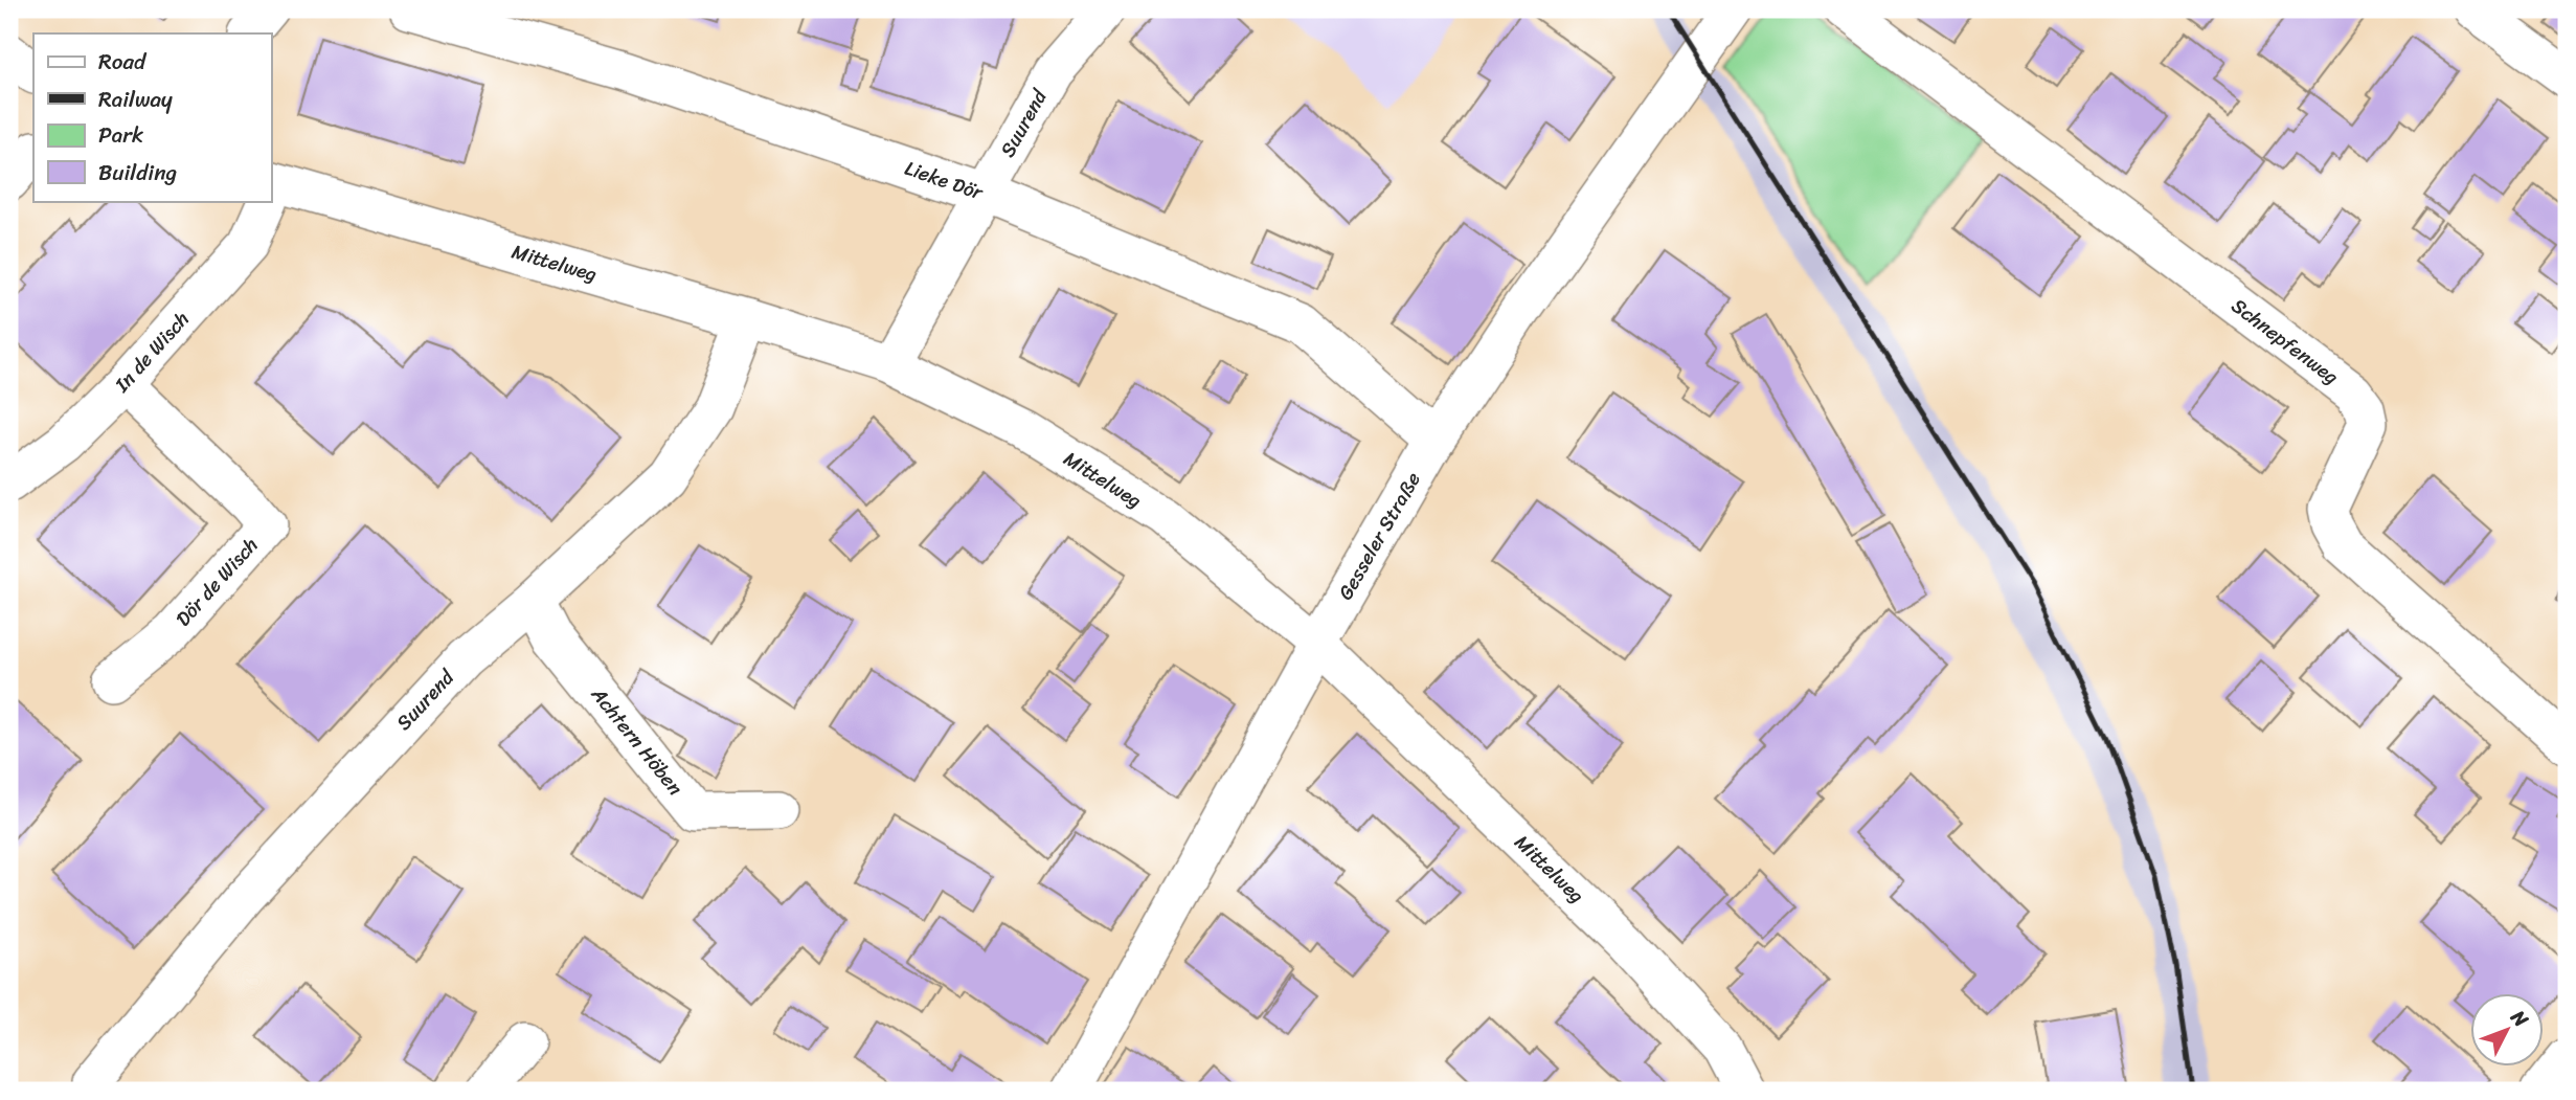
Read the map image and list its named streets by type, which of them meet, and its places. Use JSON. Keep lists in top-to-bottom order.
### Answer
{
  "streets": {
    "street": [
      "Suurend",
      "Lieke Dör",
      "Mittelweg",
      "Schnepfenweg",
      "In de Wisch",
      "Gesseler Straße",
      "Dör de Wisch",
      "Achtern Höben"
    ]
  },
  "crossings": [
    ["Suurend", "Lieke Dör"],
    ["Suurend", "Mittelweg"],
    ["Suurend", "Achtern Höben"],
    ["Lieke Dör", "Gesseler Straße"],
    ["Mittelweg", "Gesseler Straße"],
    ["In de Wisch", "Dör de Wisch"]
  ],
  "legend": [
    "Road",
    "Railway",
    "Park",
    "Building"
  ],
  "north": "top right"
}
